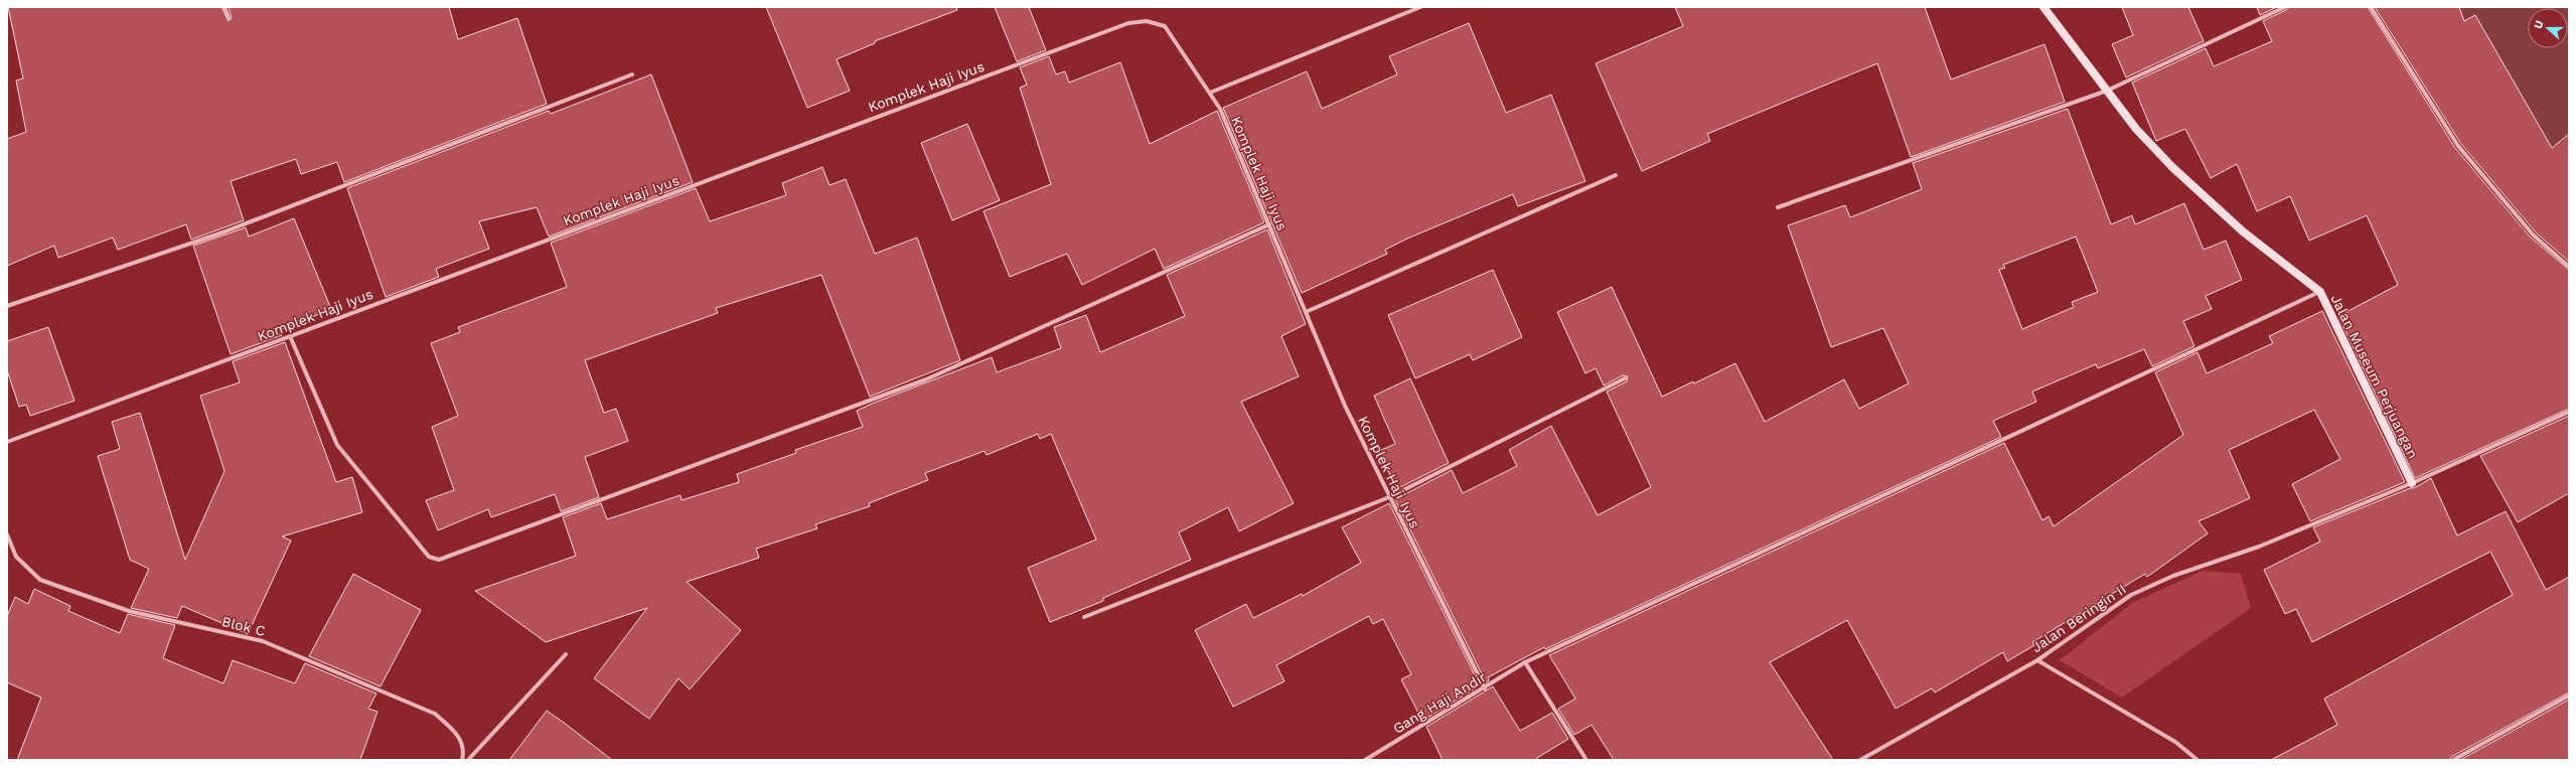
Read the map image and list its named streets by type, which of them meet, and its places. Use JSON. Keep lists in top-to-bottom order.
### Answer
{
  "streets": {
    "street": [
      "Komplek Haji Iyus",
      "Jalan Museum Perjuangan",
      "Jalan Beringin II",
      "Blok C",
      "Gang Haji Andir"
    ]
  },
  "crossings": [
    ["Komplek Haji Iyus", "Gang Haji Andir"],
    ["Jalan Museum Perjuangan", "Jalan Beringin II"],
    ["Jalan Museum Perjuangan", "Gang Haji Andir"]
  ],
  "north": "left"
}
